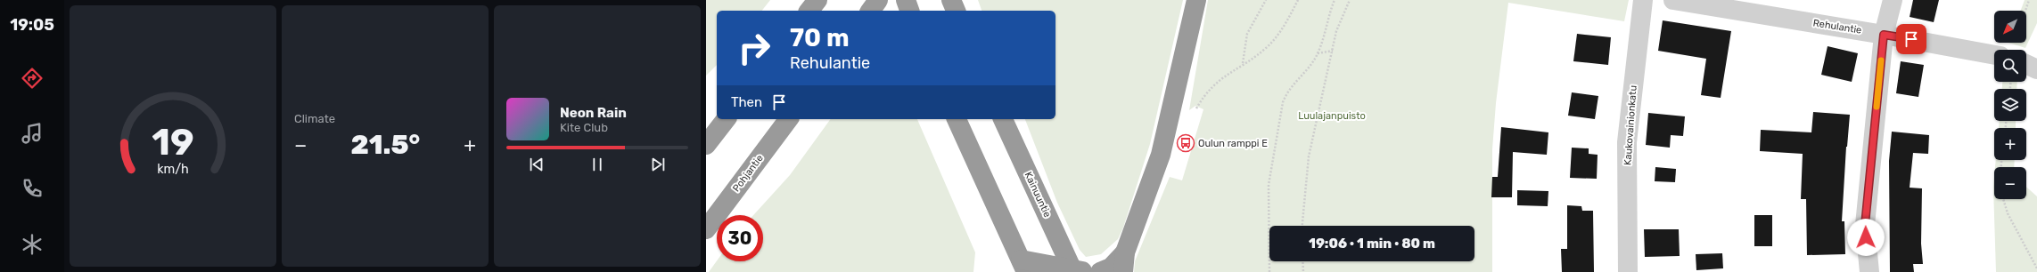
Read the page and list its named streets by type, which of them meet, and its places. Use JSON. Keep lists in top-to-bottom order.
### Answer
{
  "streets": {
    "highway": ["Pohjantie", "Kainuuntie"],
    "street": ["Rehulantie", "Kaukovainionkatu"]
  },
  "parks": ["Luulajanpuisto"],
  "places": {
    "bus stop": ["Oulun ramppi E"]
  },
  "north": "bottom left",
  "page": {
    "tabs": "19:05",
    "tile": "Climate",
    "map_buttons": ["+", "−"],
    "turn": ["70 m", "Rehulantie"],
    "then": "Then",
    "song": ["Neon Rain", "Kite Club"],
    "heat": ["−", "21.5°", "+"],
    "limit": "30",
    "trip": "19:06 · 1 min · 80 m",
    "gauge": ["19", "km/h"]
  }
}
